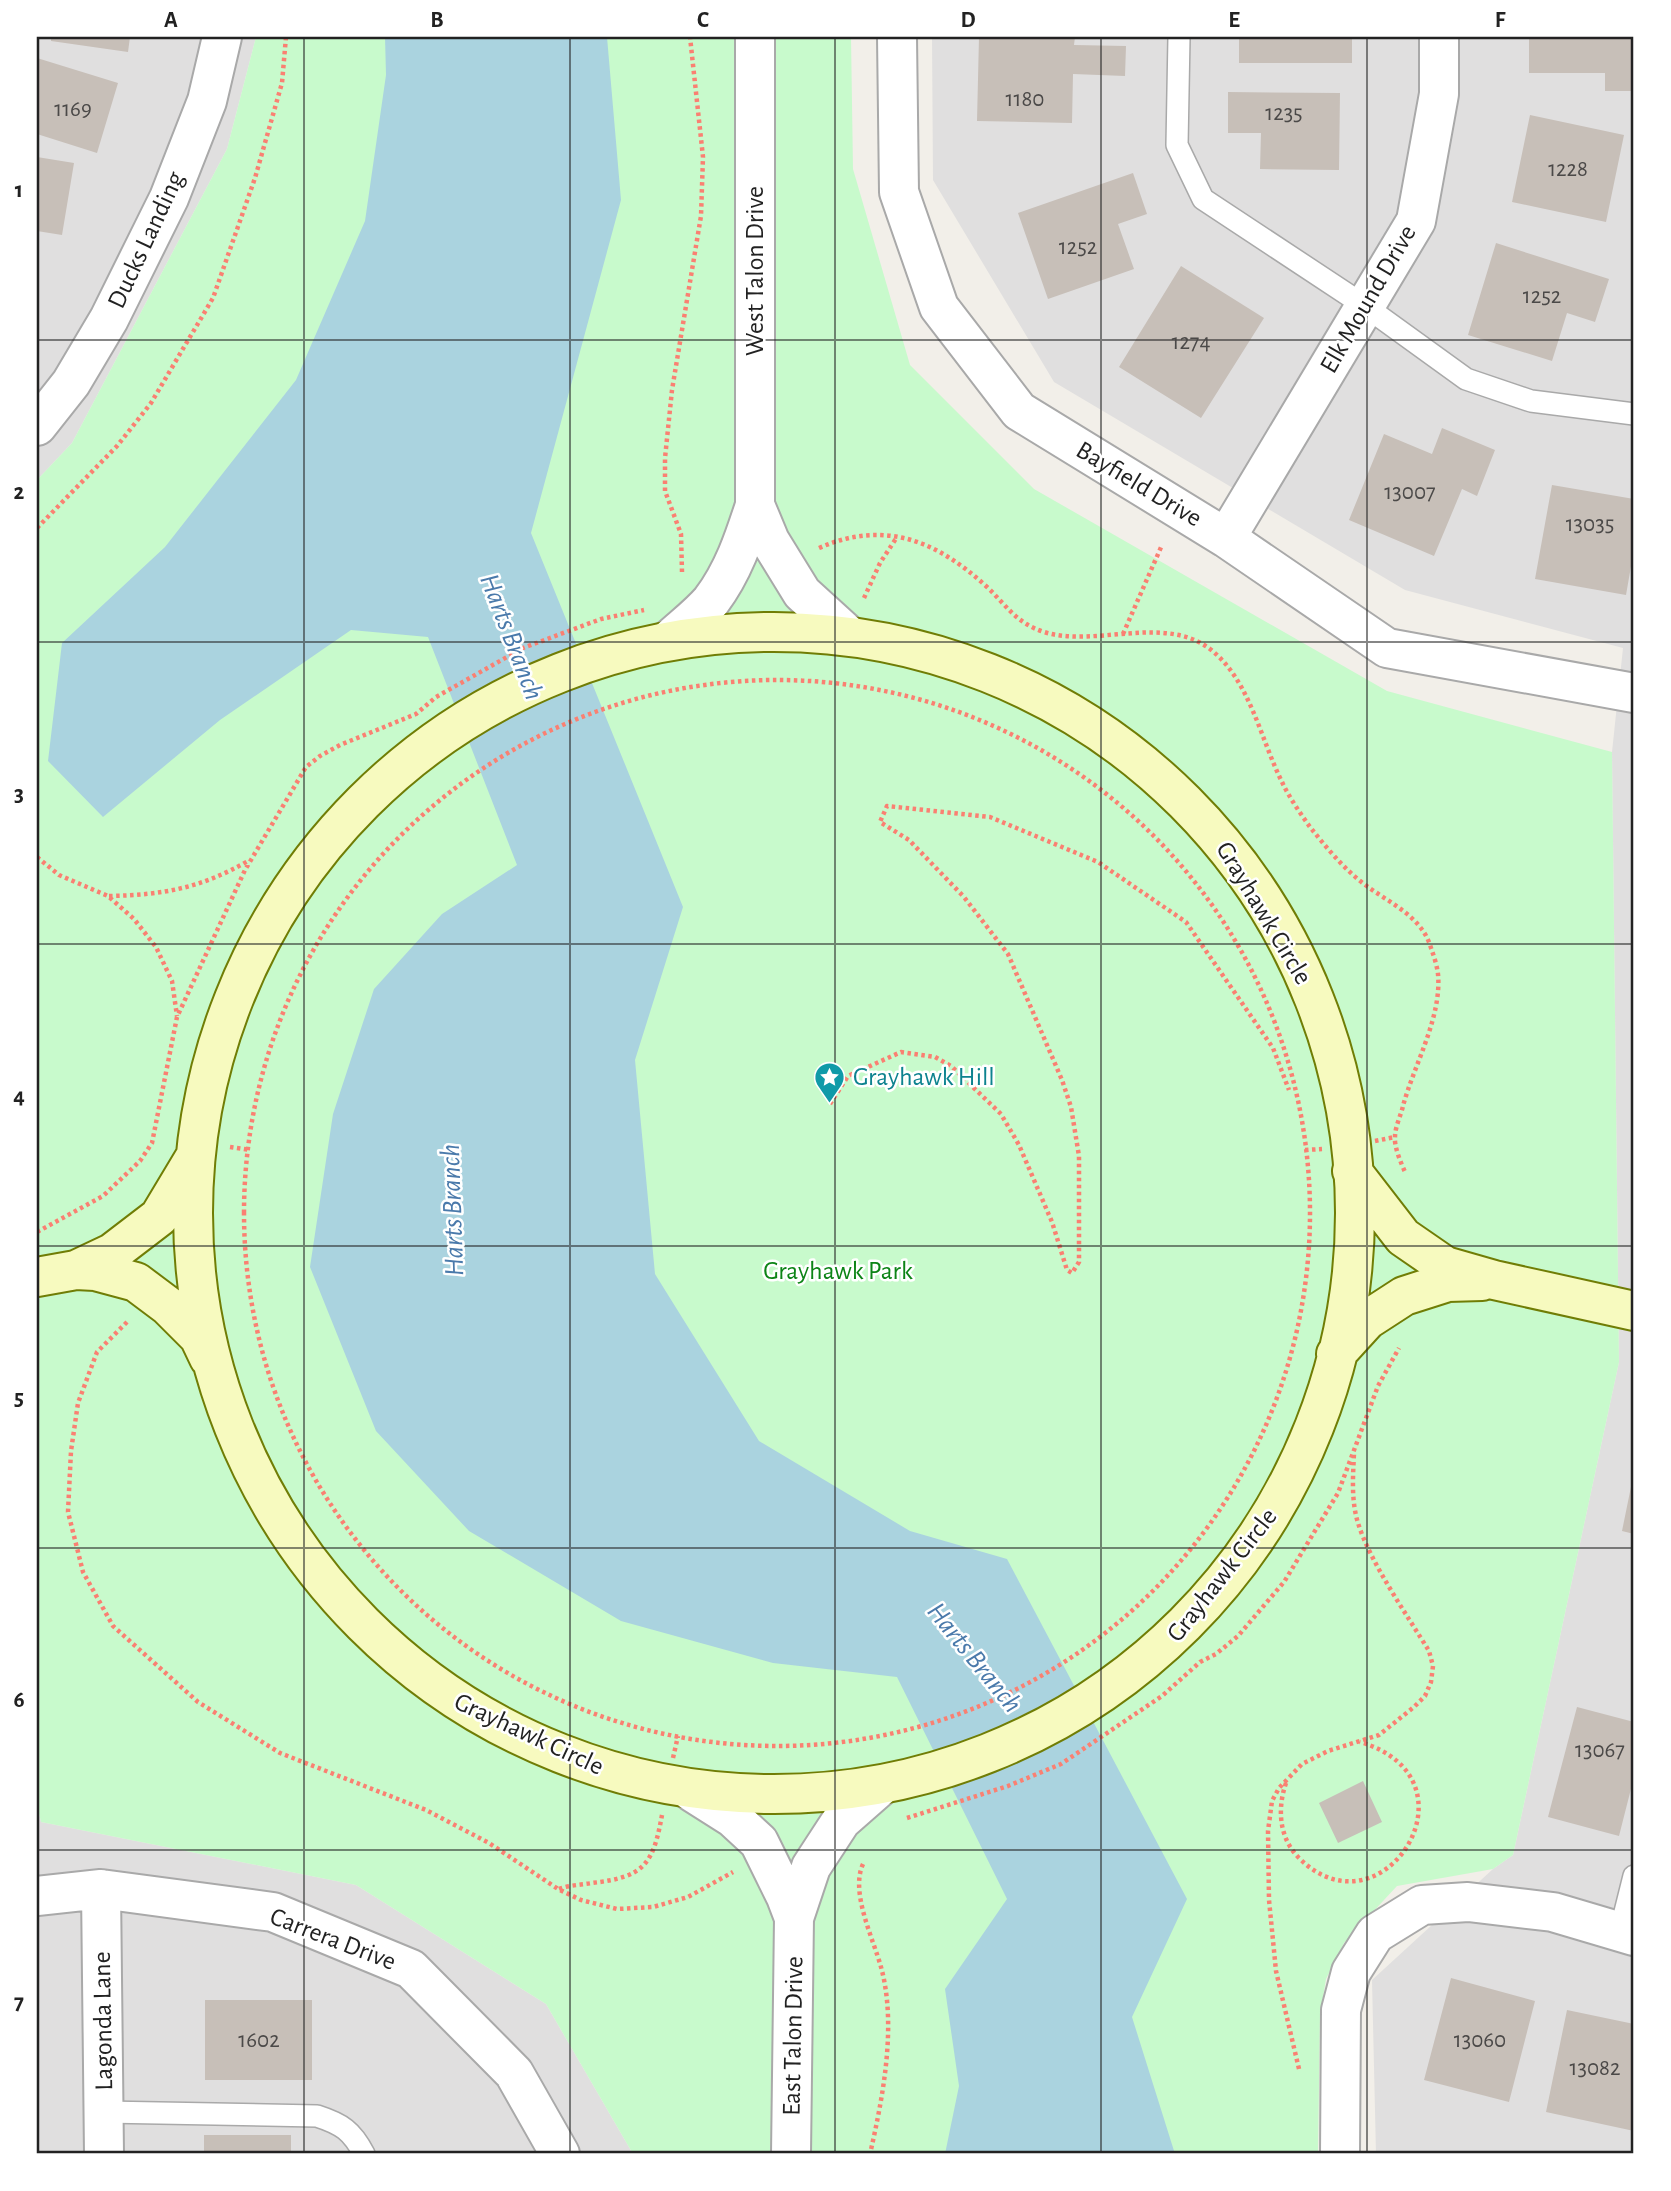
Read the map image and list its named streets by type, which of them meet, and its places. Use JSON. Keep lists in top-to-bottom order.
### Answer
{
  "streets": {
    "street": [
      "Ducks Landing",
      "West Talon Drive",
      "Elk Mound Drive",
      "Bayfield Drive",
      "Grayhawk Circle",
      "Carrera Drive",
      "Lagonda Lane",
      "East Talon Drive"
    ]
  },
  "crossings": [
    ["West Talon Drive", "Grayhawk Circle"],
    ["Elk Mound Drive", "Bayfield Drive"],
    ["Grayhawk Circle", "East Talon Drive"],
    ["Carrera Drive", "Lagonda Lane"]
  ],
  "water": ["Harts Branch"],
  "parks": ["Grayhawk Park"],
  "places": {
    "place": ["Grayhawk Hill"]
  },
  "house_numbers": [
    "1180",
    "1169",
    "1235",
    "1228",
    "1252",
    "1252",
    "1274",
    "13007",
    "13035",
    "13067",
    "1602",
    "13060",
    "13082"
  ],
  "grid": {
    "columns": [
      "A",
      "B",
      "C",
      "D",
      "E",
      "F"
    ],
    "rows": [
      "1",
      "2",
      "3",
      "4",
      "5",
      "6",
      "7"
    ]
  }
}
